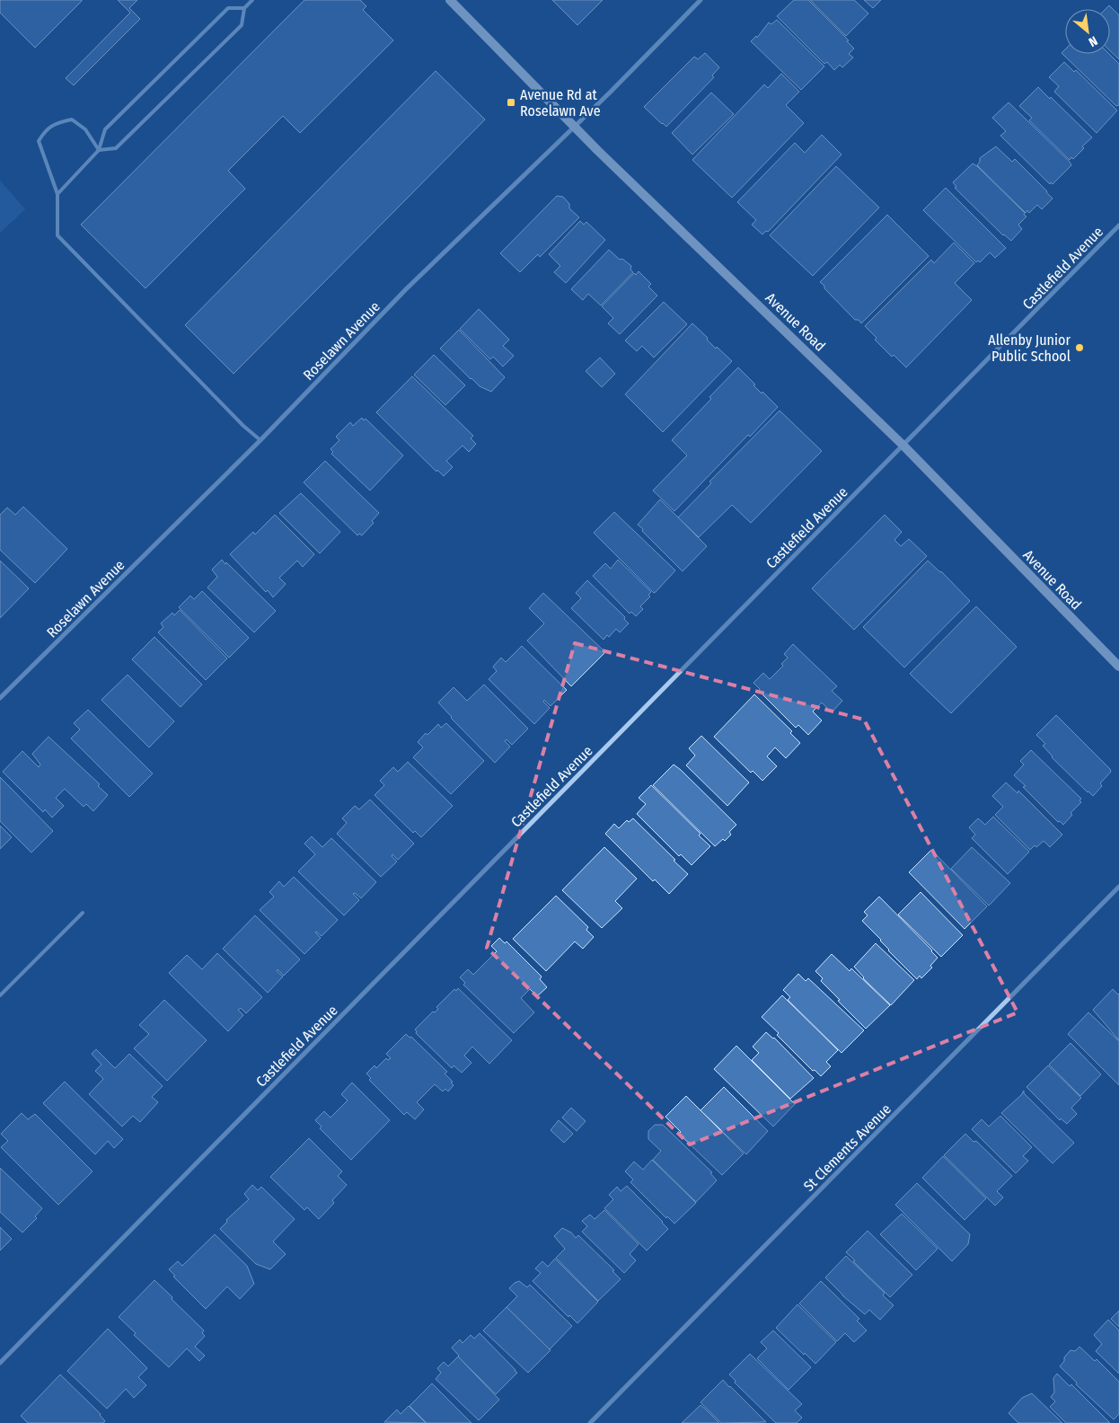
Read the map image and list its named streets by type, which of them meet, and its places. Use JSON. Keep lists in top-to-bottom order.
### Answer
{
  "streets": {
    "main road": ["Avenue Road"],
    "street": ["Castlefield Avenue", "Roselawn Avenue", "St Clements Avenue"]
  },
  "crossings": [
    ["Castlefield Avenue", "Avenue Road"],
    ["Avenue Road", "Roselawn Avenue"]
  ],
  "places": {
    "transit": ["Avenue Rd at Roselawn Ave"],
    "other": ["Allenby Junior Public School"]
  },
  "north": "bottom right"
}
